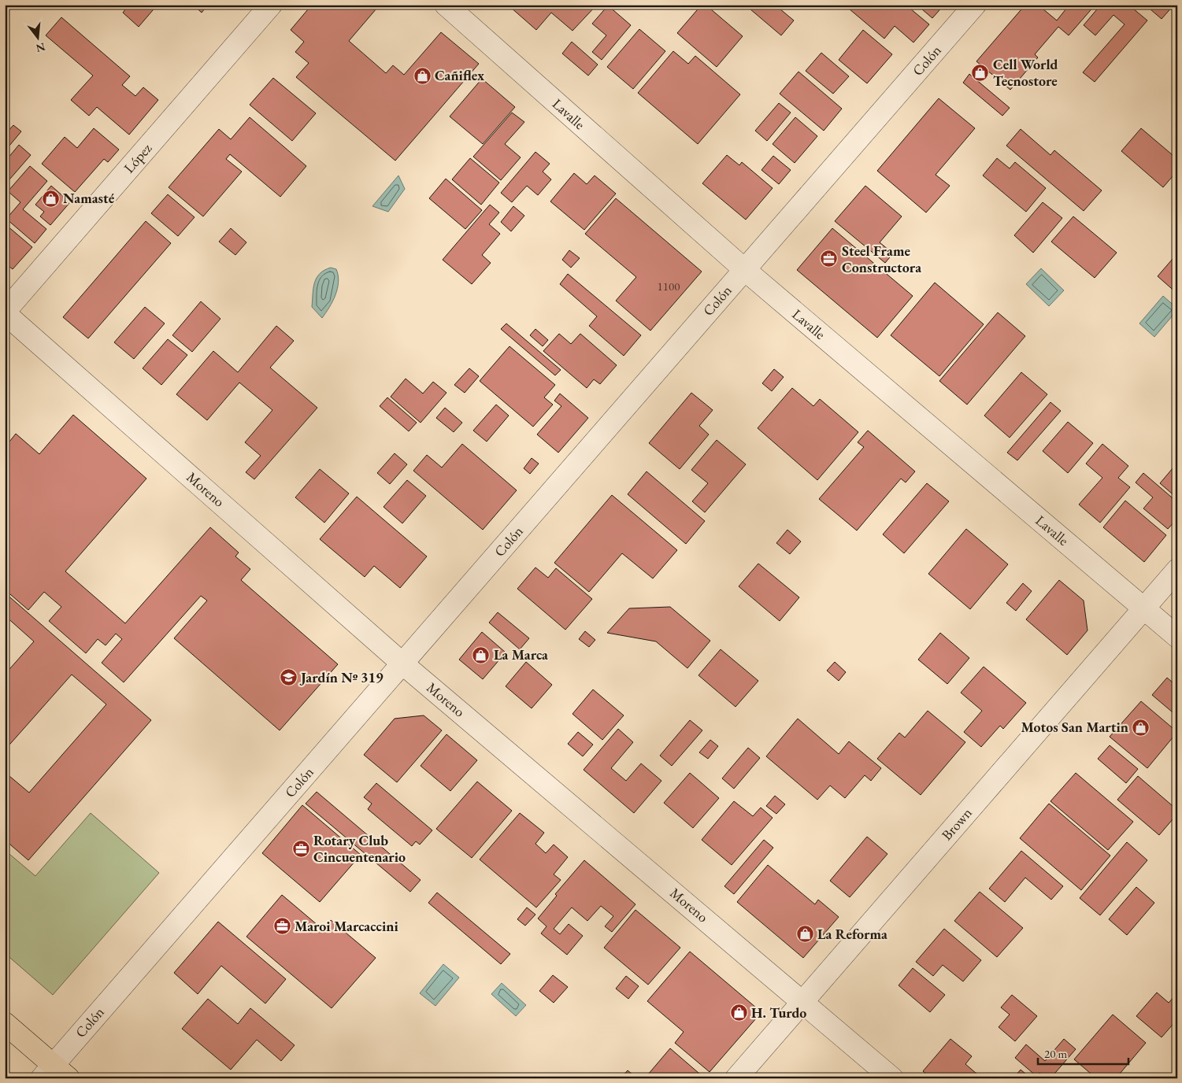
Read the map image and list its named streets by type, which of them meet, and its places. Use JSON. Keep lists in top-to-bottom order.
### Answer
{
  "streets": {
    "street": [
      "Colón",
      "Lavalle",
      "López",
      "Moreno",
      "Brown"
    ]
  },
  "crossings": [
    ["Colón", "Lavalle"],
    ["Colón", "Moreno"],
    ["Lavalle", "Brown"],
    ["López", "Moreno"],
    ["Moreno", "Brown"]
  ],
  "places": {
    "shop": [
      "Cell World Tecnostore",
      "Cañiflex",
      "Namasté",
      "La Marca",
      "Motos San Martin",
      "La Reforma",
      "H. Turdo"
    ],
    "office": ["Steel Frame Constructora", "Rotary Club Cincuentenario", "Maroi Marcaccini"],
    "school or university": ["Jardín Nº 319"]
  },
  "house_numbers": ["1100"],
  "scale_bar": "20 m",
  "north": "bottom"
}
